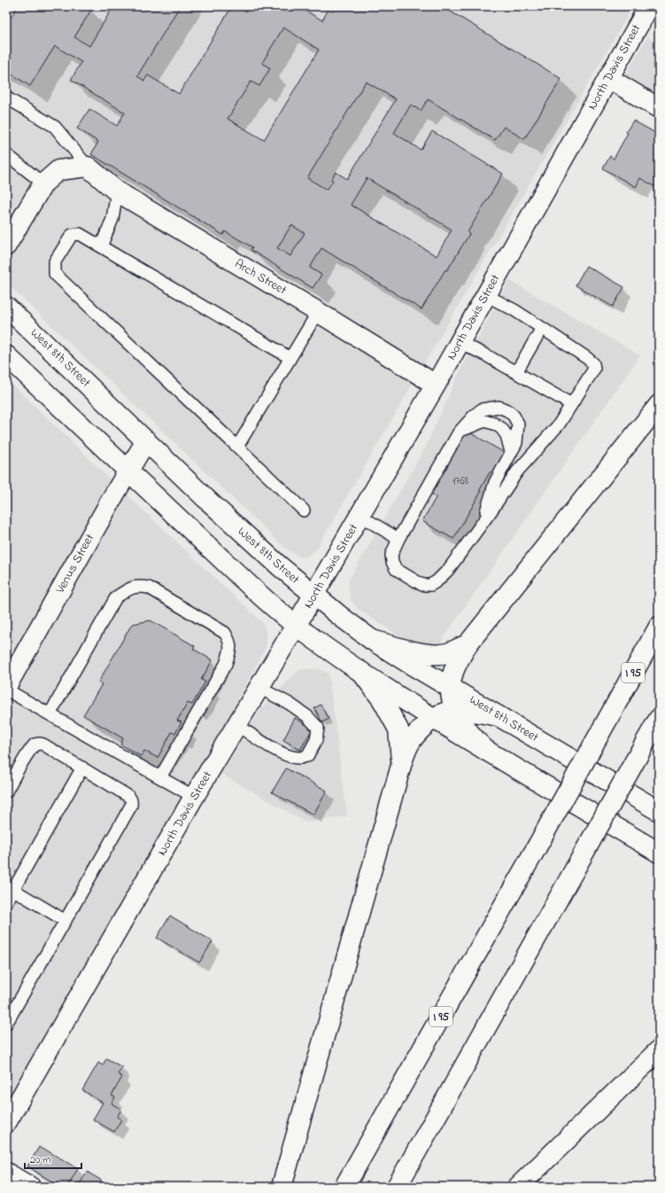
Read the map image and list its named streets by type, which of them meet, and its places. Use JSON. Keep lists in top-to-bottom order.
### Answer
{
  "streets": {
    "main road": [
      "North Davis Street",
      "Arch Street",
      "West 8th Street",
      "Venus Street",
      "I 95"
    ]
  },
  "crossings": [
    ["North Davis Street", "Arch Street"],
    ["North Davis Street", "West 8th Street"],
    ["West 8th Street", "Venus Street"]
  ],
  "house_numbers": ["1768"],
  "scale_bar": "20 m"
}
